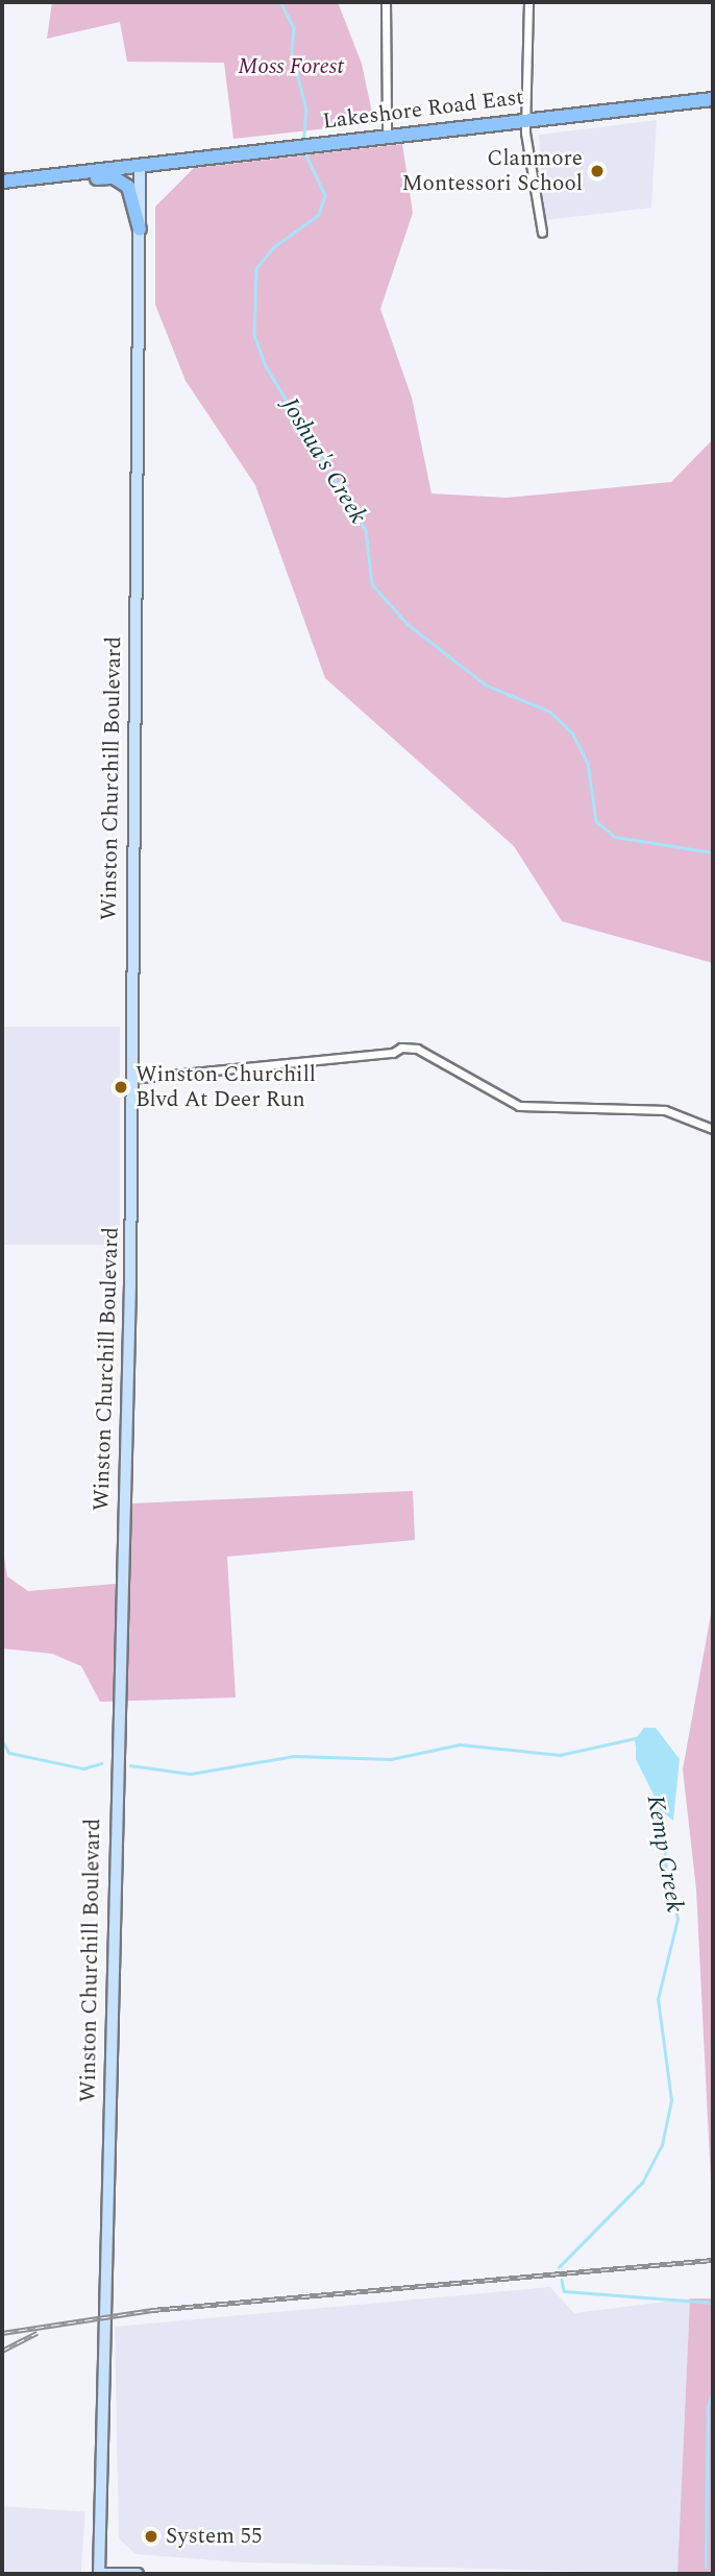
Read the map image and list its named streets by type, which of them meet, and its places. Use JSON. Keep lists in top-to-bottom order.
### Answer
{
  "streets": {
    "main road": ["Lakeshore Road East", "Winston Churchill Boulevard"]
  },
  "crossings": [
    ["Lakeshore Road East", "Winston Churchill Boulevard"]
  ],
  "water": ["Joshua's Creek", "Kemp Creek"],
  "parks": ["Moss Forest"],
  "places": ["Clanmore Montessori School", "Winston Churchill Blvd At Deer Run", "System 55"]
}
